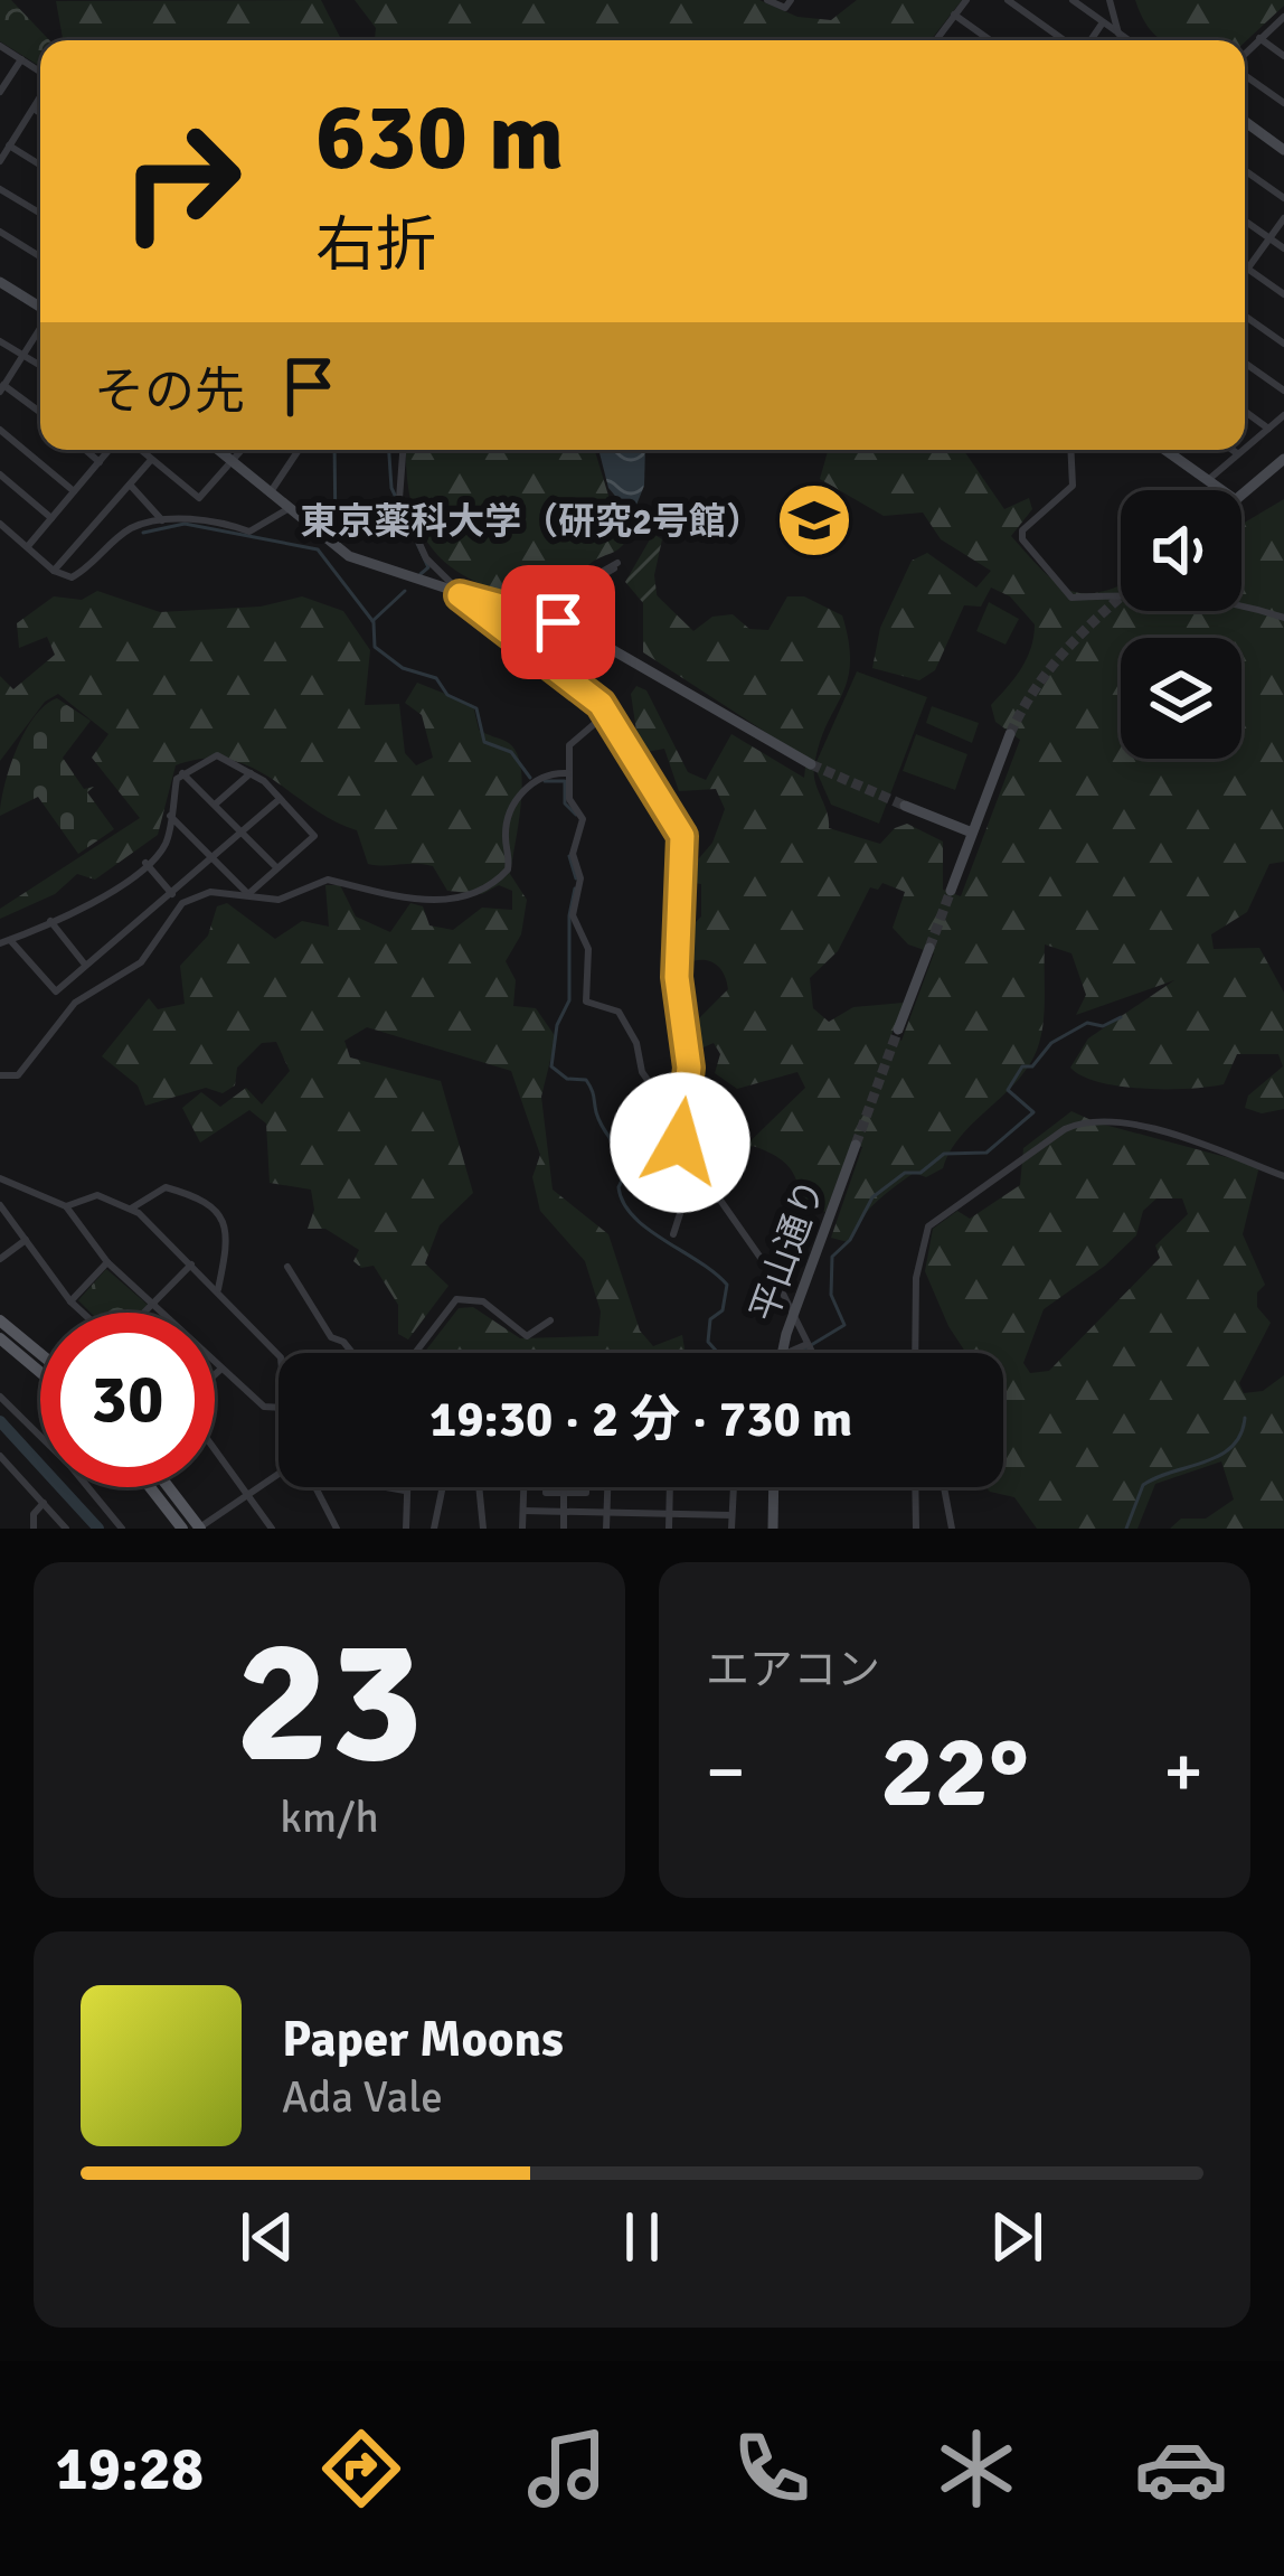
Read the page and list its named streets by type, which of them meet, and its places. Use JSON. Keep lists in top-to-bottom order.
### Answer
{
  "streets": {
    "street": ["平山通り"]
  },
  "places": {
    "school or university": ["東京薬科大学（研究2号館）"]
  },
  "page": {
    "turn": ["630 m", "右折"],
    "then": "その先",
    "limit": "30",
    "trip": "19:30 · 2 分 · 730 m",
    "tile": [
      ["23", "km/h"],
      "エアコン"
    ],
    "heat": ["−", "22°", "+"],
    "song": ["Paper Moons", "Ada Vale"],
    "tabs": "19:28"
  }
}
